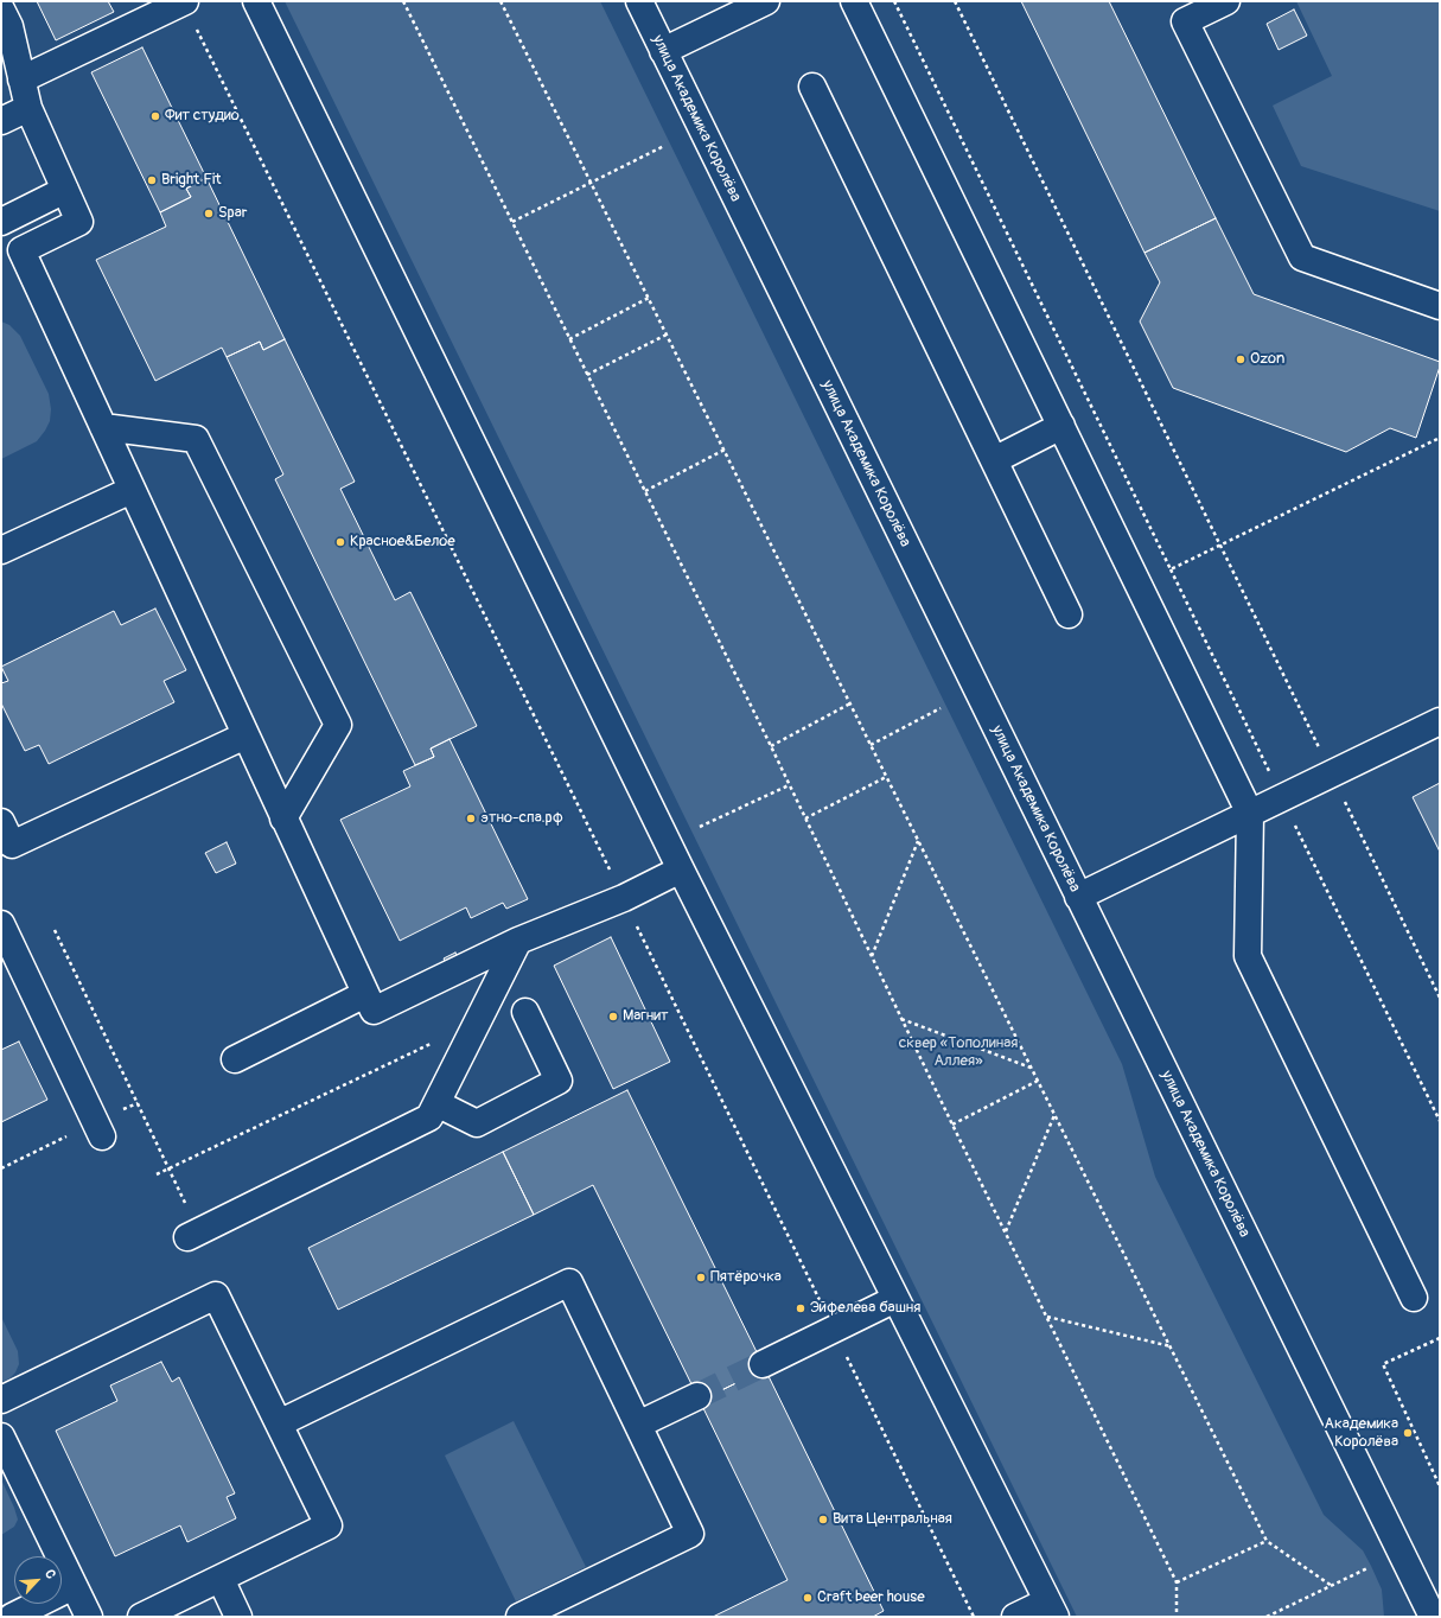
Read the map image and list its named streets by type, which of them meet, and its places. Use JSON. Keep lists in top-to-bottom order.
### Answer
{
  "streets": {
    "street": ["улица Академика Королёва"]
  },
  "parks": ["сквер «Тополиная Аллея»"],
  "places": [
    "Фит студио",
    "Bright Fit",
    "Spar",
    "Ozon",
    "Красное&Белое",
    "этно-спа.рф",
    "Магнит",
    "Пятёрочка",
    "Эйфелева башня",
    "Академика Королёва",
    "Вита Центральная",
    "Craft beer house"
  ],
  "north": "top right"
}
